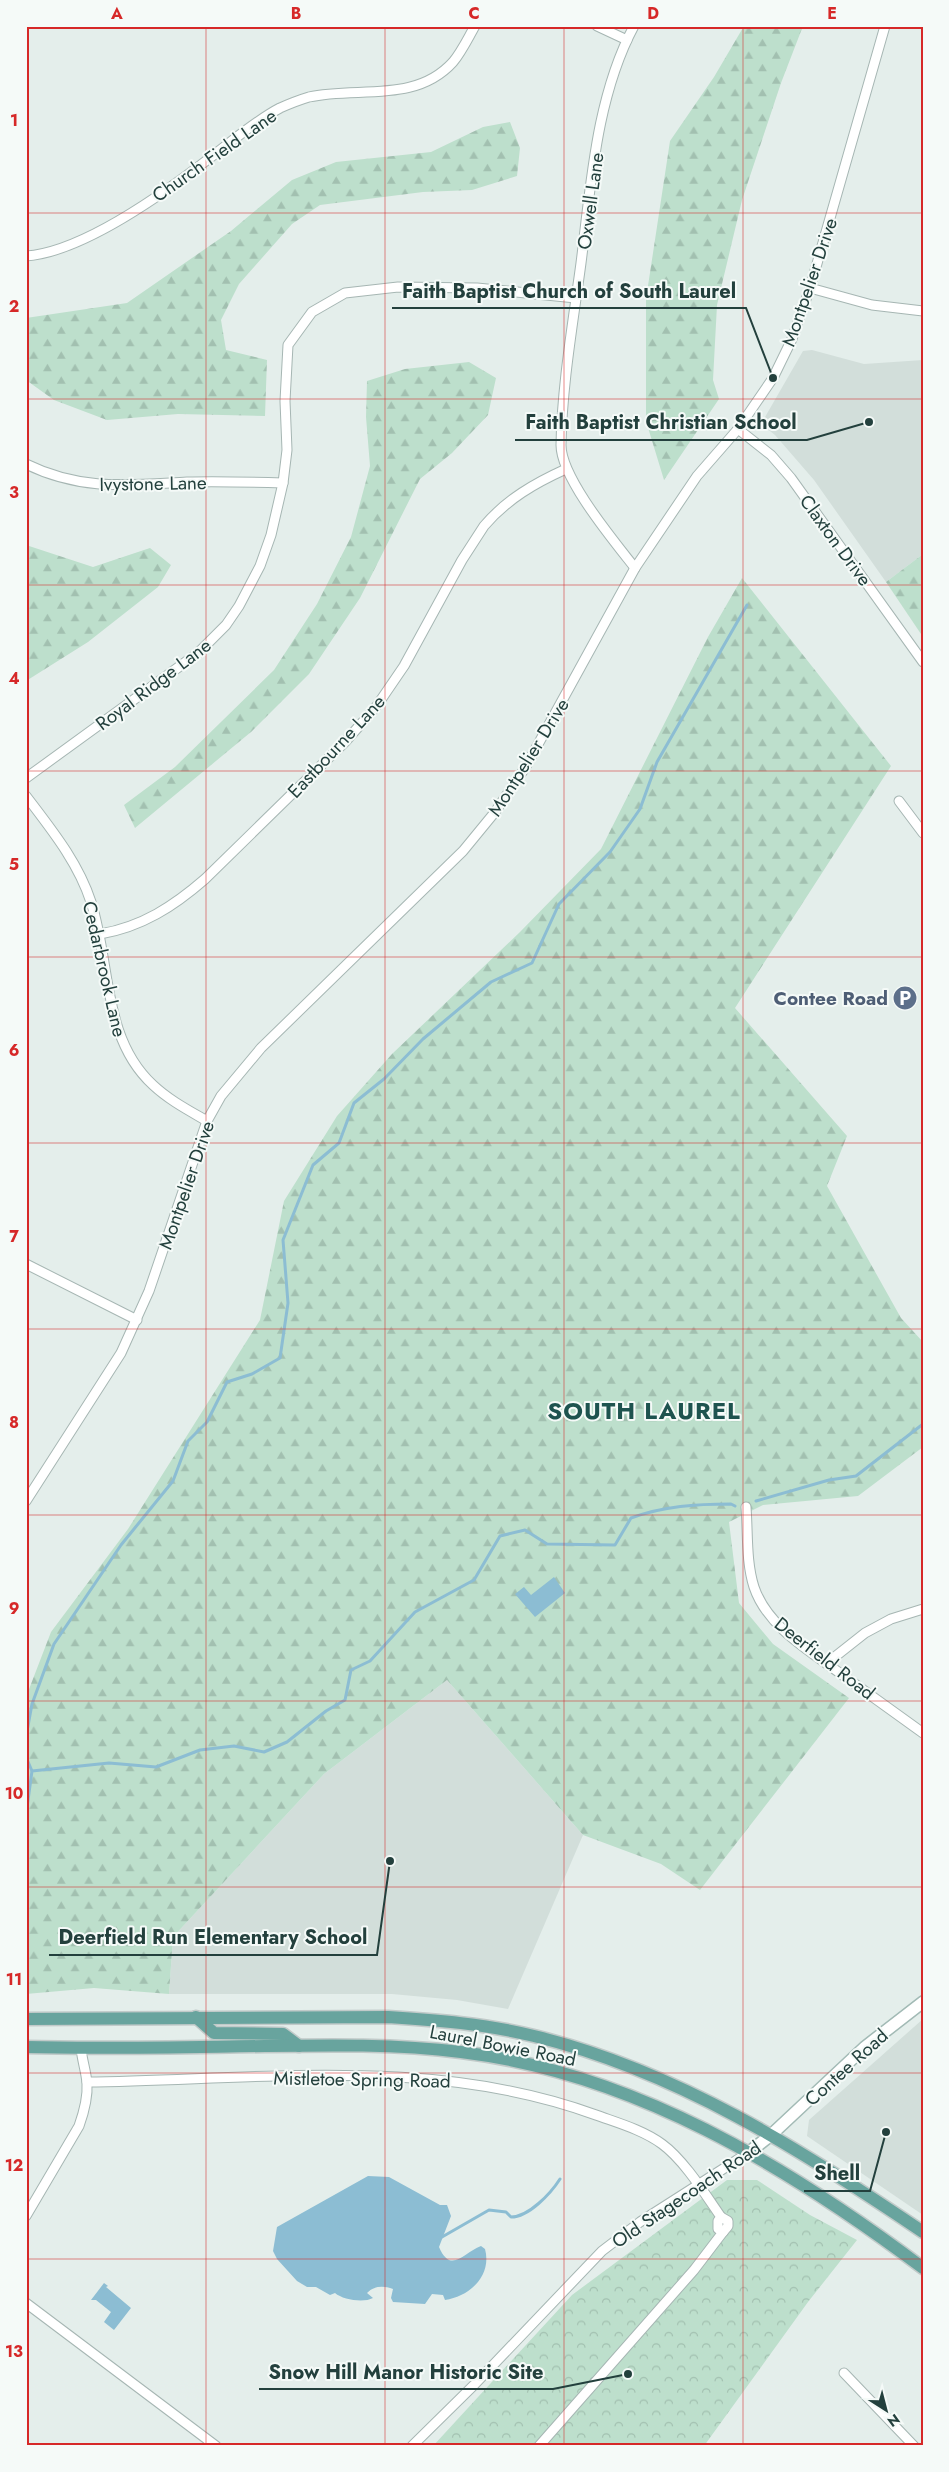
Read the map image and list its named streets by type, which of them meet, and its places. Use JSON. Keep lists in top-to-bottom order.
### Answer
{
  "streets": {
    "main road": ["Laurel Bowie Road"],
    "street": [
      "Church Field Lane",
      "Oxwell Lane",
      "Montpelier Drive",
      "Ivystone Lane",
      "Claxton Drive",
      "Royal Ridge Lane",
      "Eastbourne Lane",
      "Cedarbrook Lane",
      "Deerfield Road",
      "Contee Road",
      "Mistletoe Spring Road",
      "Old Stagecoach Road"
    ]
  },
  "crossings": [
    ["Oxwell Lane", "Montpelier Drive"],
    ["Oxwell Lane", "Royal Ridge Lane"],
    ["Oxwell Lane", "Eastbourne Lane"],
    ["Montpelier Drive", "Claxton Drive"],
    ["Montpelier Drive", "Cedarbrook Lane"],
    ["Ivystone Lane", "Royal Ridge Lane"],
    ["Eastbourne Lane", "Cedarbrook Lane"],
    ["Laurel Bowie Road", "Contee Road"],
    ["Laurel Bowie Road", "Old Stagecoach Road"],
    ["Contee Road", "Old Stagecoach Road"],
    ["Mistletoe Spring Road", "Old Stagecoach Road"]
  ],
  "districts": ["SOUTH LAUREL"],
  "places": {
    "other": [
      "Faith Baptist Church of South Laurel",
      "Faith Baptist Christian School",
      "Deerfield Run Elementary School",
      "Shell",
      "Snow Hill Manor Historic Site"
    ],
    "parking": ["Contee Road"]
  },
  "north": "bottom right",
  "grid": {
    "columns": [
      "A",
      "B",
      "C",
      "D",
      "E"
    ],
    "rows": [
      "1",
      "2",
      "3",
      "4",
      "5",
      "6",
      "7",
      "8",
      "9",
      "10",
      "11",
      "12",
      "13"
    ]
  }
}
